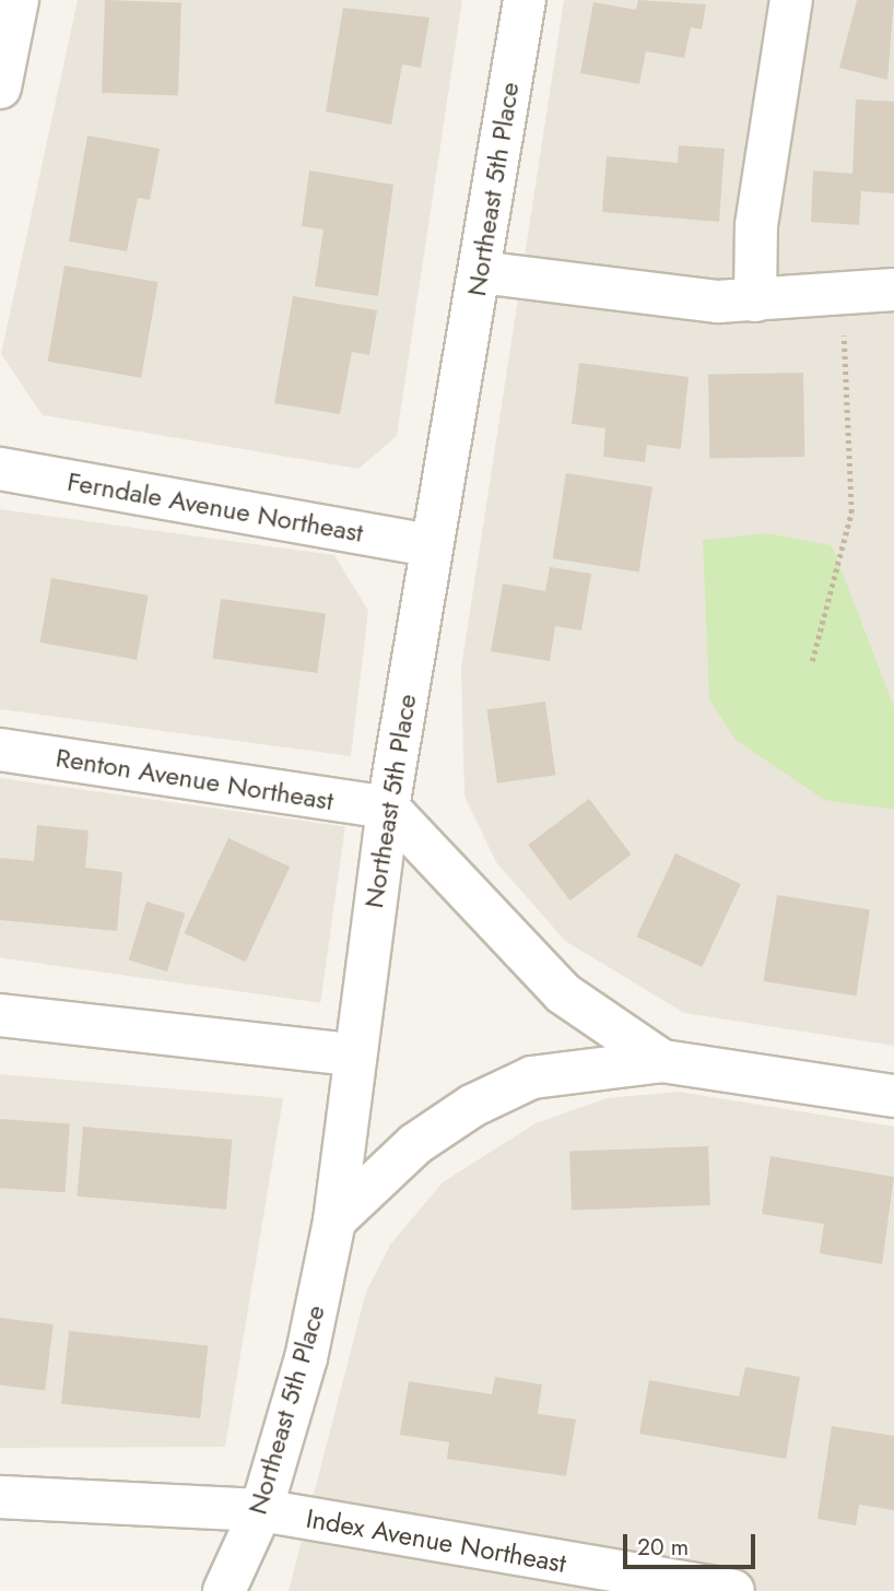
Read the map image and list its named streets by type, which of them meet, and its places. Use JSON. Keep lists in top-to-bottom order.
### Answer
{
  "streets": {
    "street": [
      "Northeast 5th Place",
      "Ferndale Avenue Northeast",
      "Renton Avenue Northeast",
      "Index Avenue Northeast"
    ]
  },
  "crossings": [
    ["Northeast 5th Place", "Ferndale Avenue Northeast"],
    ["Northeast 5th Place", "Renton Avenue Northeast"],
    ["Northeast 5th Place", "Index Avenue Northeast"]
  ],
  "scale_bar": "20 m"
}
